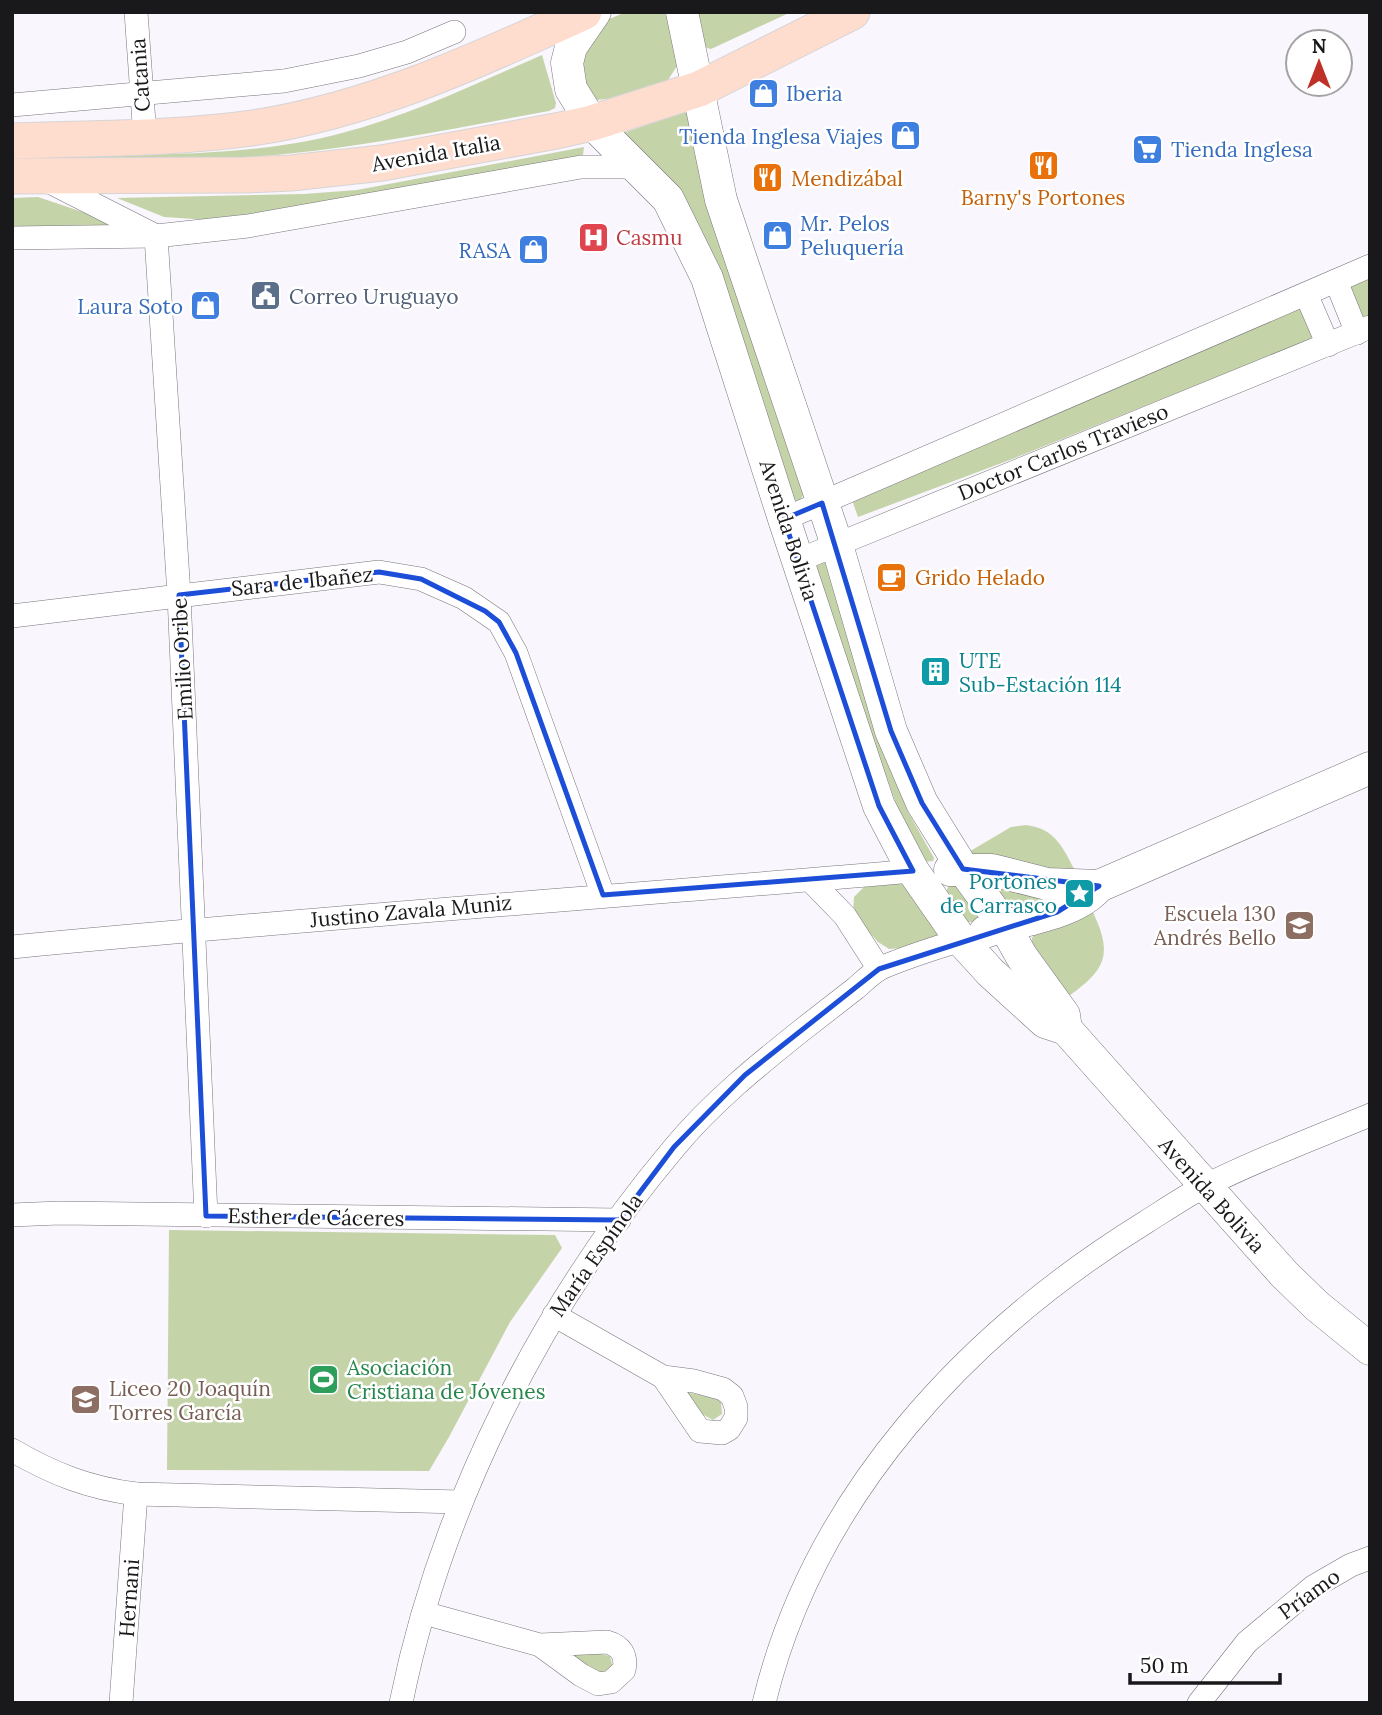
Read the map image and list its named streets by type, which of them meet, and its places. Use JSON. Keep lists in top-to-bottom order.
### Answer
{
  "streets": {
    "main road": ["Avenida Italia"],
    "street": [
      "Catania",
      "Doctor Carlos Travieso",
      "Avenida Bolivia",
      "Sara de Ibañez",
      "Emilio Oribe",
      "Justino Zavala Muniz",
      "Esther de Cáceres",
      "María Espínola",
      "Príamo",
      "Hernani"
    ]
  },
  "crossings": [
    ["Avenida Italia", "Avenida Bolivia"],
    ["Avenida Italia", "Emilio Oribe"],
    ["Doctor Carlos Travieso", "Avenida Bolivia"],
    ["Avenida Bolivia", "Justino Zavala Muniz"],
    ["Avenida Bolivia", "María Espínola"],
    ["Sara de Ibañez", "Emilio Oribe"],
    ["Sara de Ibañez", "Justino Zavala Muniz"],
    ["Emilio Oribe", "Justino Zavala Muniz"],
    ["Emilio Oribe", "Esther de Cáceres"],
    ["Esther de Cáceres", "María Espínola"]
  ],
  "places": {
    "shop": [
      "Iberia",
      "Tienda Inglesa Viajes",
      "Mr. Pelos Peluquería",
      "RASA",
      "Laura Soto"
    ],
    "supermarket": ["Tienda Inglesa"],
    "restaurant": ["Barny's Portones", "Mendizábal"],
    "hospital": ["Casmu"],
    "public building": ["Correo Uruguayo"],
    "cafe": ["Grido Helado"],
    "building": ["UTE Sub-Estación 114"],
    "place": ["Portones de Carrasco"],
    "school or university": ["Escuela 130 Andrés Bello", "Liceo 20 Joaquín Torres García"],
    "sports": ["Asociación Cristiana de Jóvenes"]
  },
  "scale_bar": "50 m",
  "north": "top"
}
